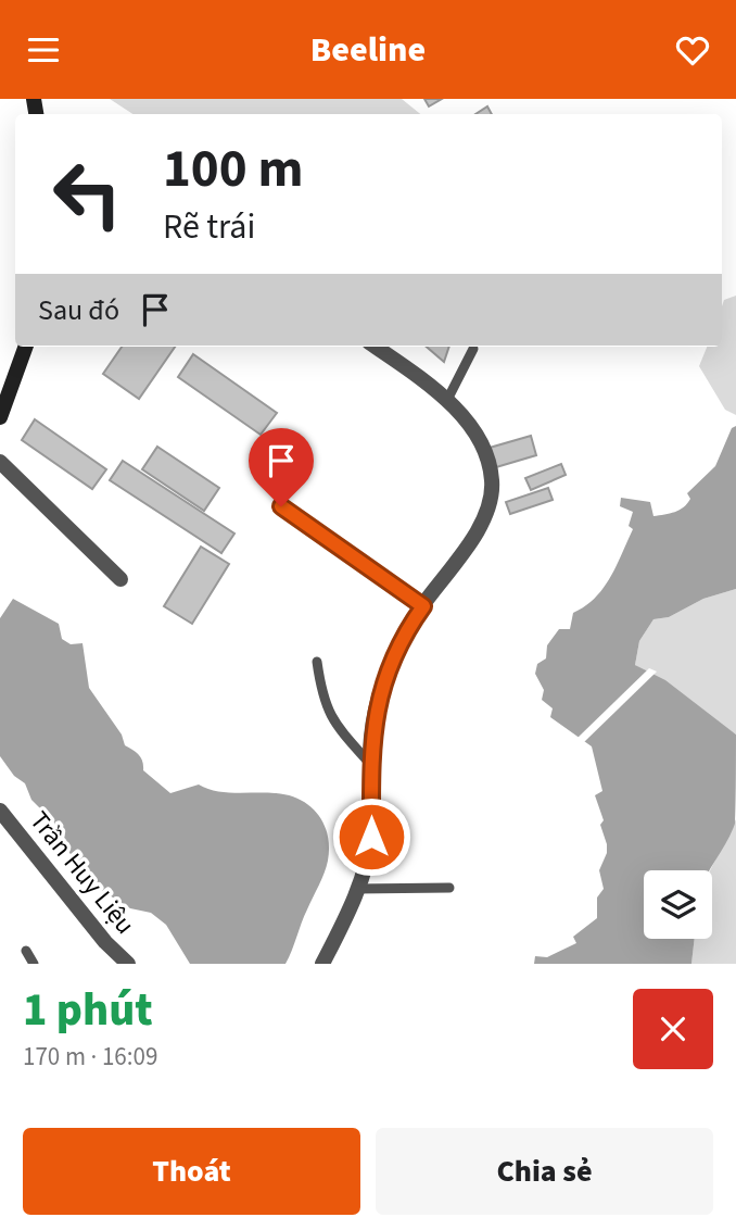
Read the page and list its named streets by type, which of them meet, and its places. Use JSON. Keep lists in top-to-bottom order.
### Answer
{
  "streets": {
    "street": ["Trần Huy Liệu"]
  },
  "page": {
    "header": "Beeline",
    "turn": ["100 m", "Rẽ trái"],
    "then": "Sau đó",
    "heading": ["1 phút", "170 m · 16:09"],
    "buttons": ["Thoát", "Chia sẻ"]
  }
}
